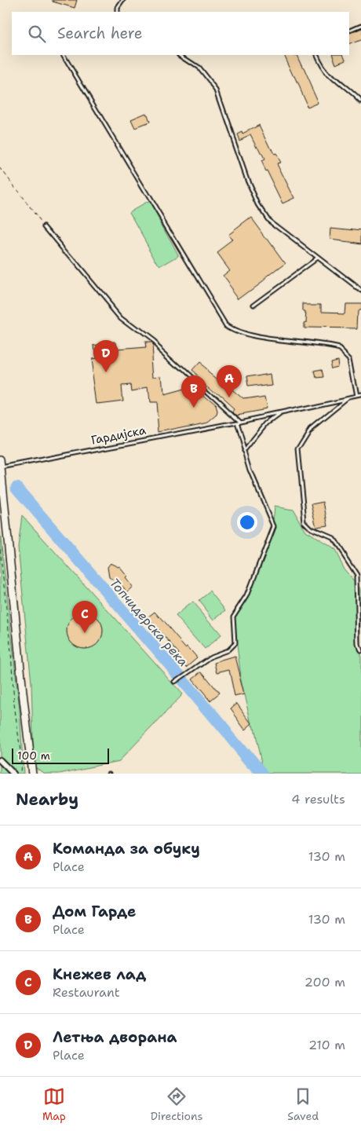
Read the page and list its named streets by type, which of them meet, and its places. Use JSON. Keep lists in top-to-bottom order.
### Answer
{
  "streets": {
    "lane": ["Гардијска"]
  },
  "water": ["Топчидерска река"],
  "scale_bar": "100 m",
  "page": {
    "search": "Search here",
    "pins": [
      "D",
      "A",
      "B",
      "C"
    ],
    "scale": "100 m",
    "heading": ["Nearby", "4 results"],
    "list": [
      {
        "mark": "A",
        "name": "Команда за обуку",
        "note": "Place",
        "value": "130 m"
      },
      {
        "mark": "B",
        "name": "Дом Гарде",
        "note": "Place",
        "value": "130 m"
      },
      {
        "mark": "C",
        "name": "Кнежев лад",
        "note": "Restaurant",
        "value": "200 m"
      },
      {
        "mark": "D",
        "name": "Летња дворана",
        "note": "Place",
        "value": "210 m"
      }
    ],
    "nav": ["Map", "Directions", "Saved"]
  }
}
